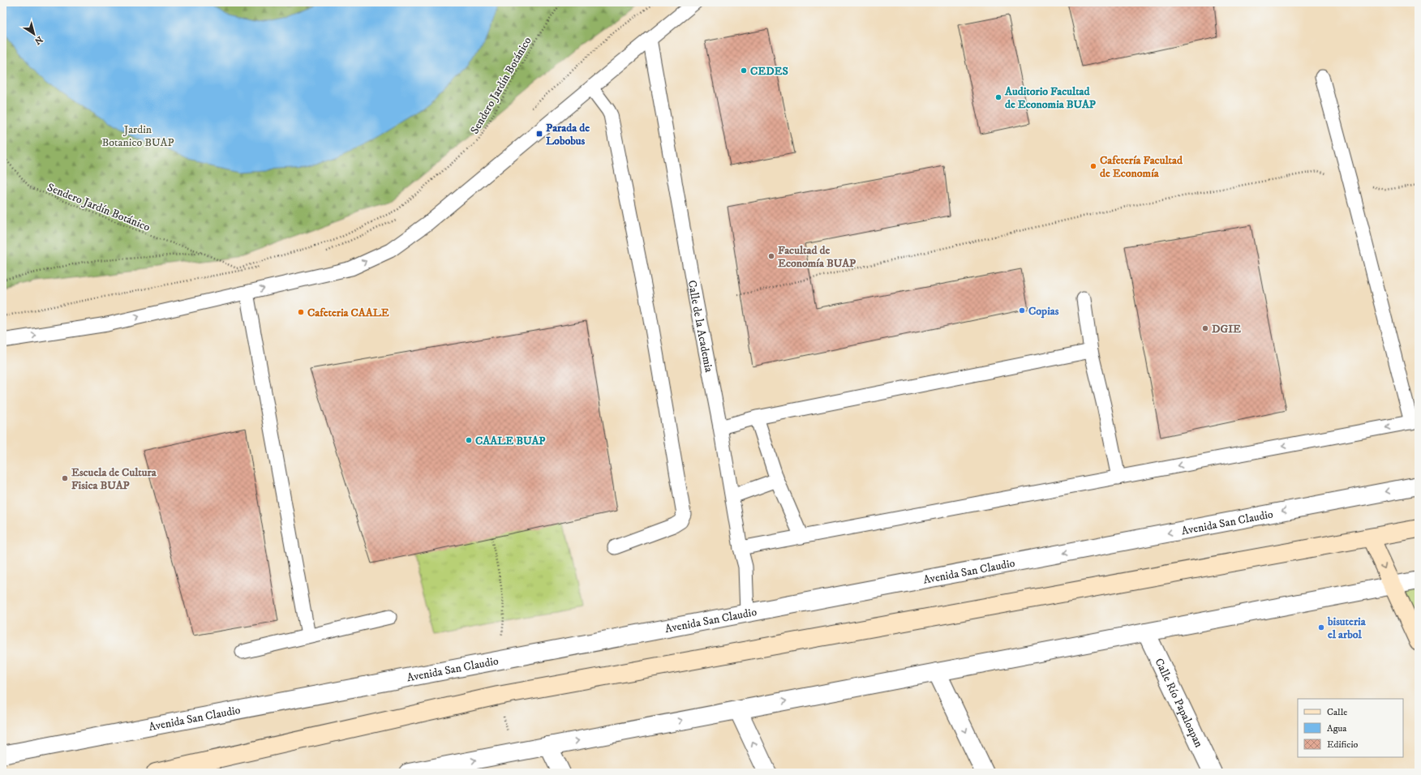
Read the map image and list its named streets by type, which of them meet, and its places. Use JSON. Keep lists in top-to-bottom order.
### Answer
{
  "streets": {
    "street": ["Avenida San Claudio", "Calle Río Papaloapan"],
    "lane": ["Calle de la Academia"],
    "path": ["Sendero Jardín Botánico"]
  },
  "crossings": [
    ["Calle de la Academia", "Avenida San Claudio"]
  ],
  "parks": ["Jardin Botanico BUAP"],
  "places": {
    "other": [
      "CEDES",
      "Auditorio Facultad de Economia BUAP",
      "Cafetería Facultad de Economía",
      "Facultad de Economía BUAP",
      "Copias",
      "Cafeteria CAALE",
      "DGIE",
      "CAALE BUAP",
      "Escuela de Cultura Fisica BUAP",
      "bisuteria el arbol"
    ],
    "transit": ["Parada de Lobobus"]
  },
  "legend": ["Calle", "Agua", "Edificio"],
  "north": "bottom right"
}
